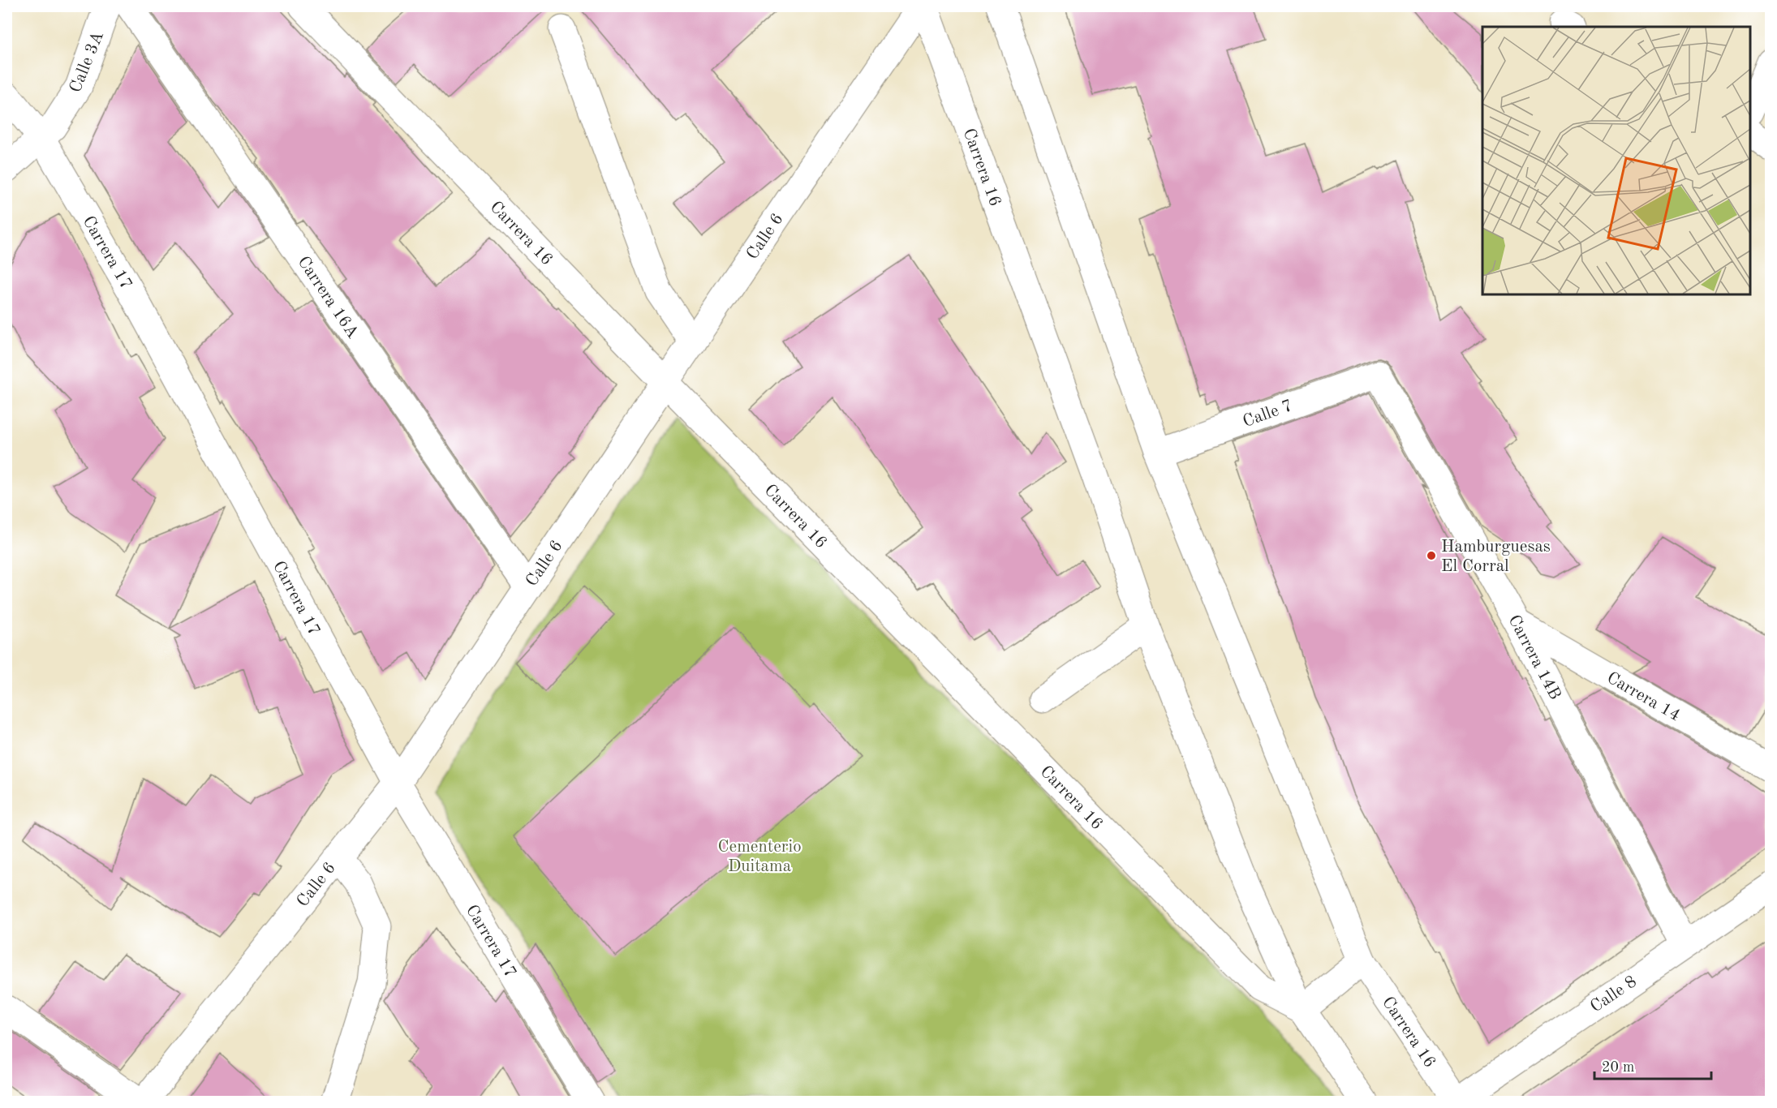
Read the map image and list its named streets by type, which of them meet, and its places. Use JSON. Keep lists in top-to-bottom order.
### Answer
{
  "streets": {
    "street": [
      "Calle 3A",
      "Carrera 16",
      "Calle 6",
      "Carrera 17",
      "Carrera 16A",
      "Calle 7",
      "Carrera 14B",
      "Carrera 14",
      "Calle 8"
    ]
  },
  "crossings": [
    ["Calle 3A", "Carrera 17"],
    ["Carrera 16", "Calle 6"],
    ["Carrera 16", "Calle 7"],
    ["Carrera 16", "Calle 8"],
    ["Calle 6", "Carrera 17"],
    ["Calle 6", "Carrera 16A"],
    ["Calle 7", "Carrera 14B"],
    ["Carrera 14B", "Carrera 14"],
    ["Carrera 14B", "Calle 8"]
  ],
  "parks": ["Cementerio Duitama"],
  "places": ["Hamburguesas El Corral"],
  "scale_bar": "20 m"
}
